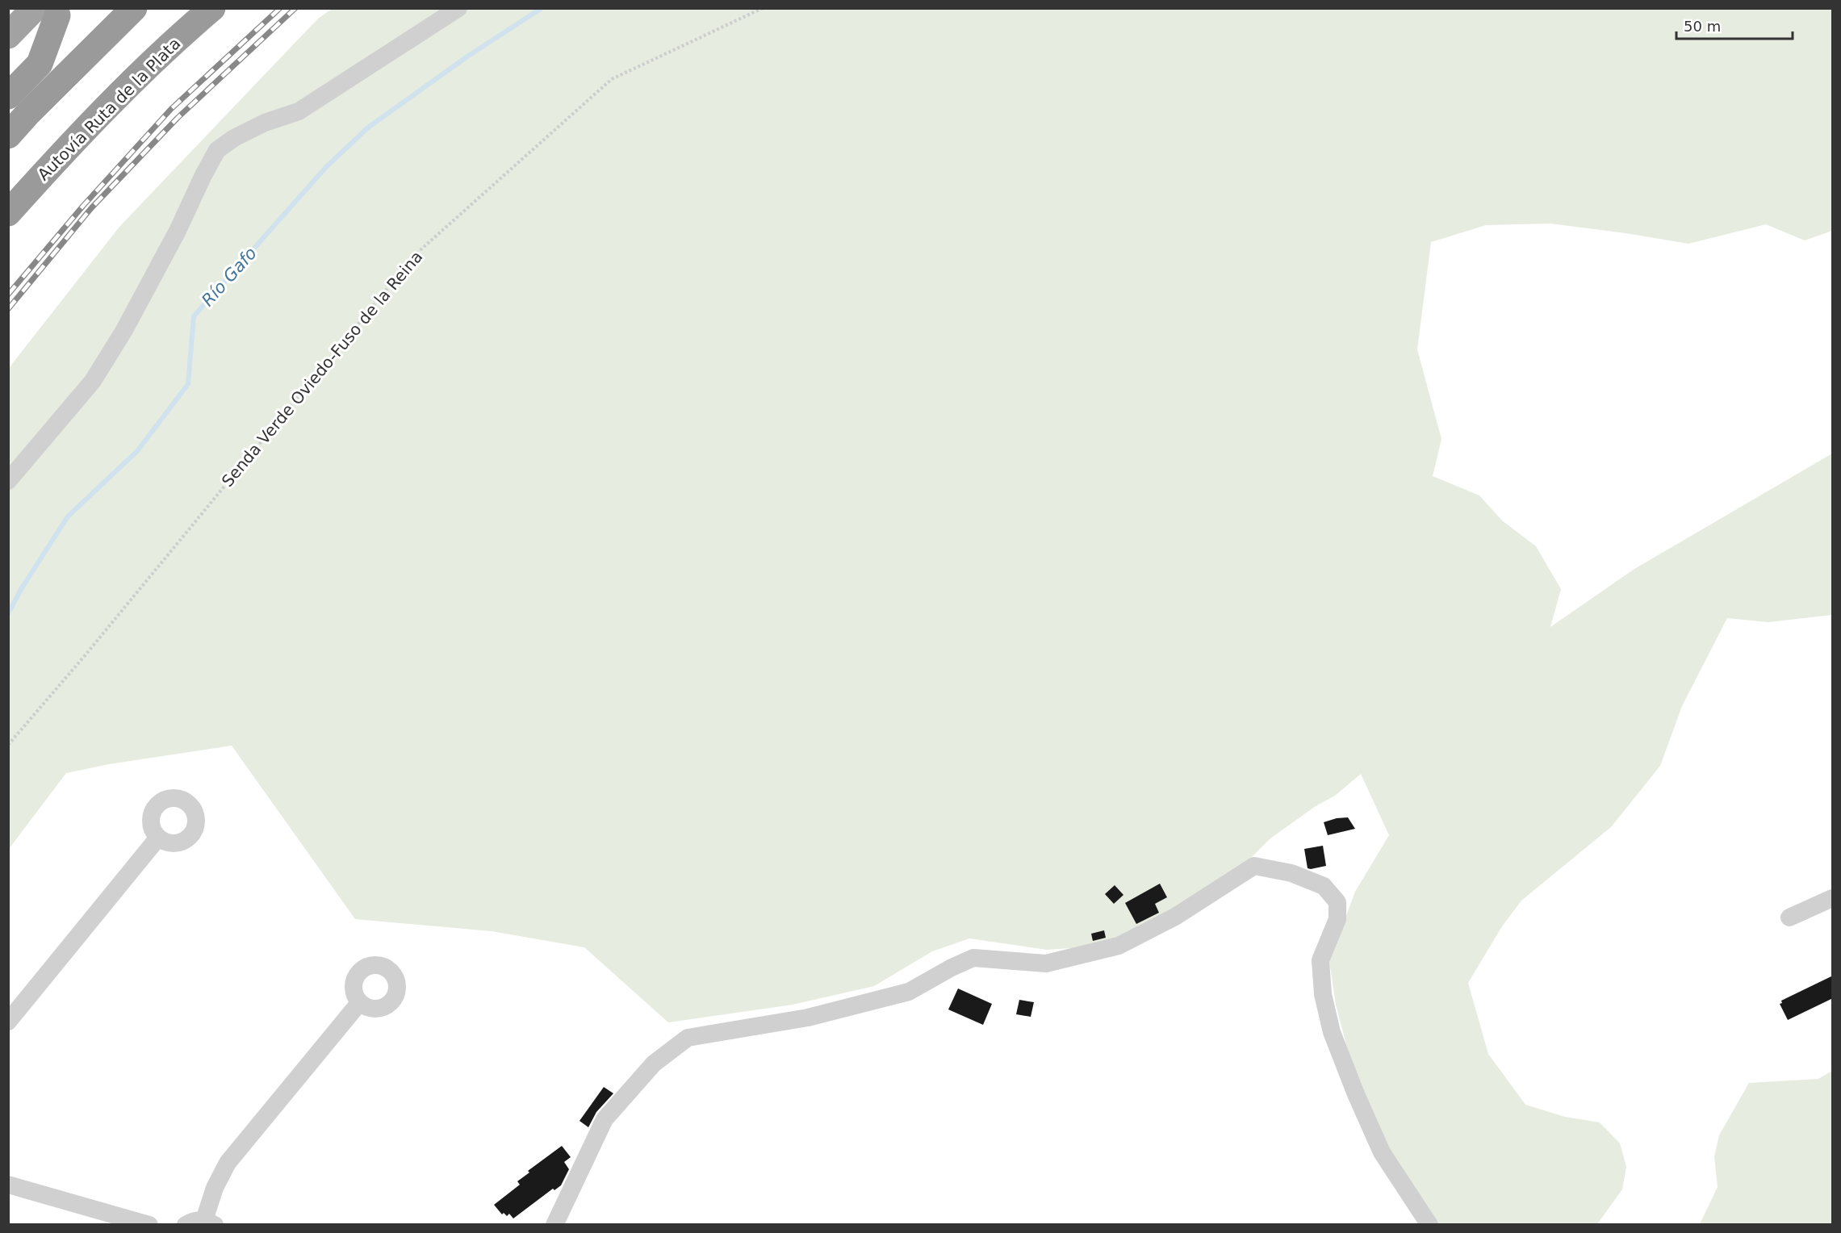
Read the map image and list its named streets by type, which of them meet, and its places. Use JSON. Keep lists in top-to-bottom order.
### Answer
{
  "streets": {
    "highway": ["Autovía Ruta de la Plata"],
    "path": ["Senda Verde Oviedo-Fuso de la Reina"]
  },
  "water": ["Río Gafo"],
  "scale_bar": "50 m"
}
